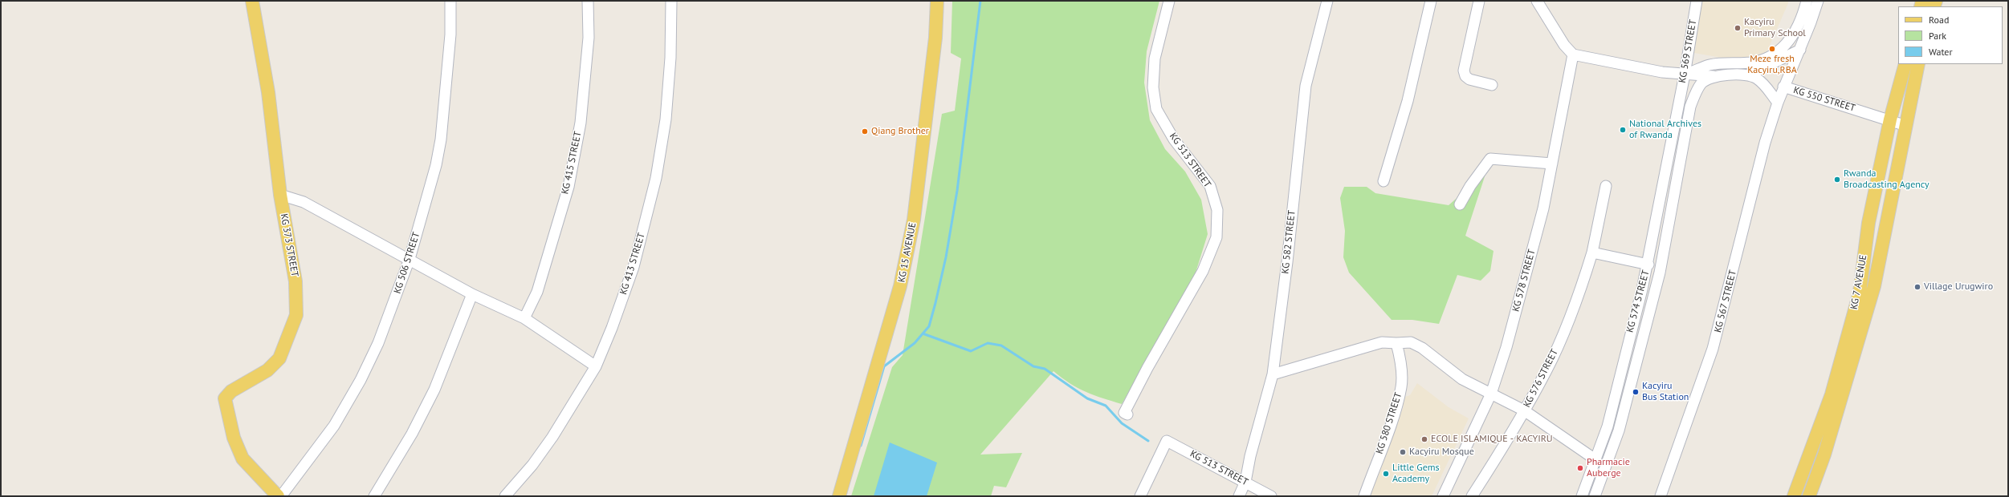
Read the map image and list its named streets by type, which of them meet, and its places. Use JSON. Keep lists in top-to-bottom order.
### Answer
{
  "streets": {
    "main road": ["KG 373 STREET", "KG 15 AVENUE", "KG 7 AVENUE"],
    "street": [
      "KG 569 STREET",
      "KG 550 STREET",
      "KG 513 STREET",
      "KG 415 STREET",
      "KG 582 STREET",
      "KG 506 STREET",
      "KG 413 STREET",
      "KG 578 STREET",
      "KG 574 STREET",
      "KG 567 STREET",
      "KG 576 STREET",
      "KG 580 STREET"
    ]
  },
  "crossings": [
    ["KG 569 STREET", "KG 574 STREET"],
    ["KG 550 STREET", "KG 7 AVENUE"],
    ["KG 550 STREET", "KG 567 STREET"],
    ["KG 513 STREET", "KG 582 STREET"]
  ],
  "places": [
    "Kacyiru Primary School",
    "Meze fresh Kacyiru,RBA",
    "National Archives of Rwanda",
    "Qiang Brother",
    "Rwanda Broadcasting Agency",
    "Village Urugwiro",
    "Kacyiru Bus Station",
    "ECOLE ISLAMIQUE - KACYIRU",
    "Kacyiru Mosque",
    "Pharmacie Auberge",
    "Little Gems Academy"
  ],
  "legend": ["Road", "Park", "Water"]
}
